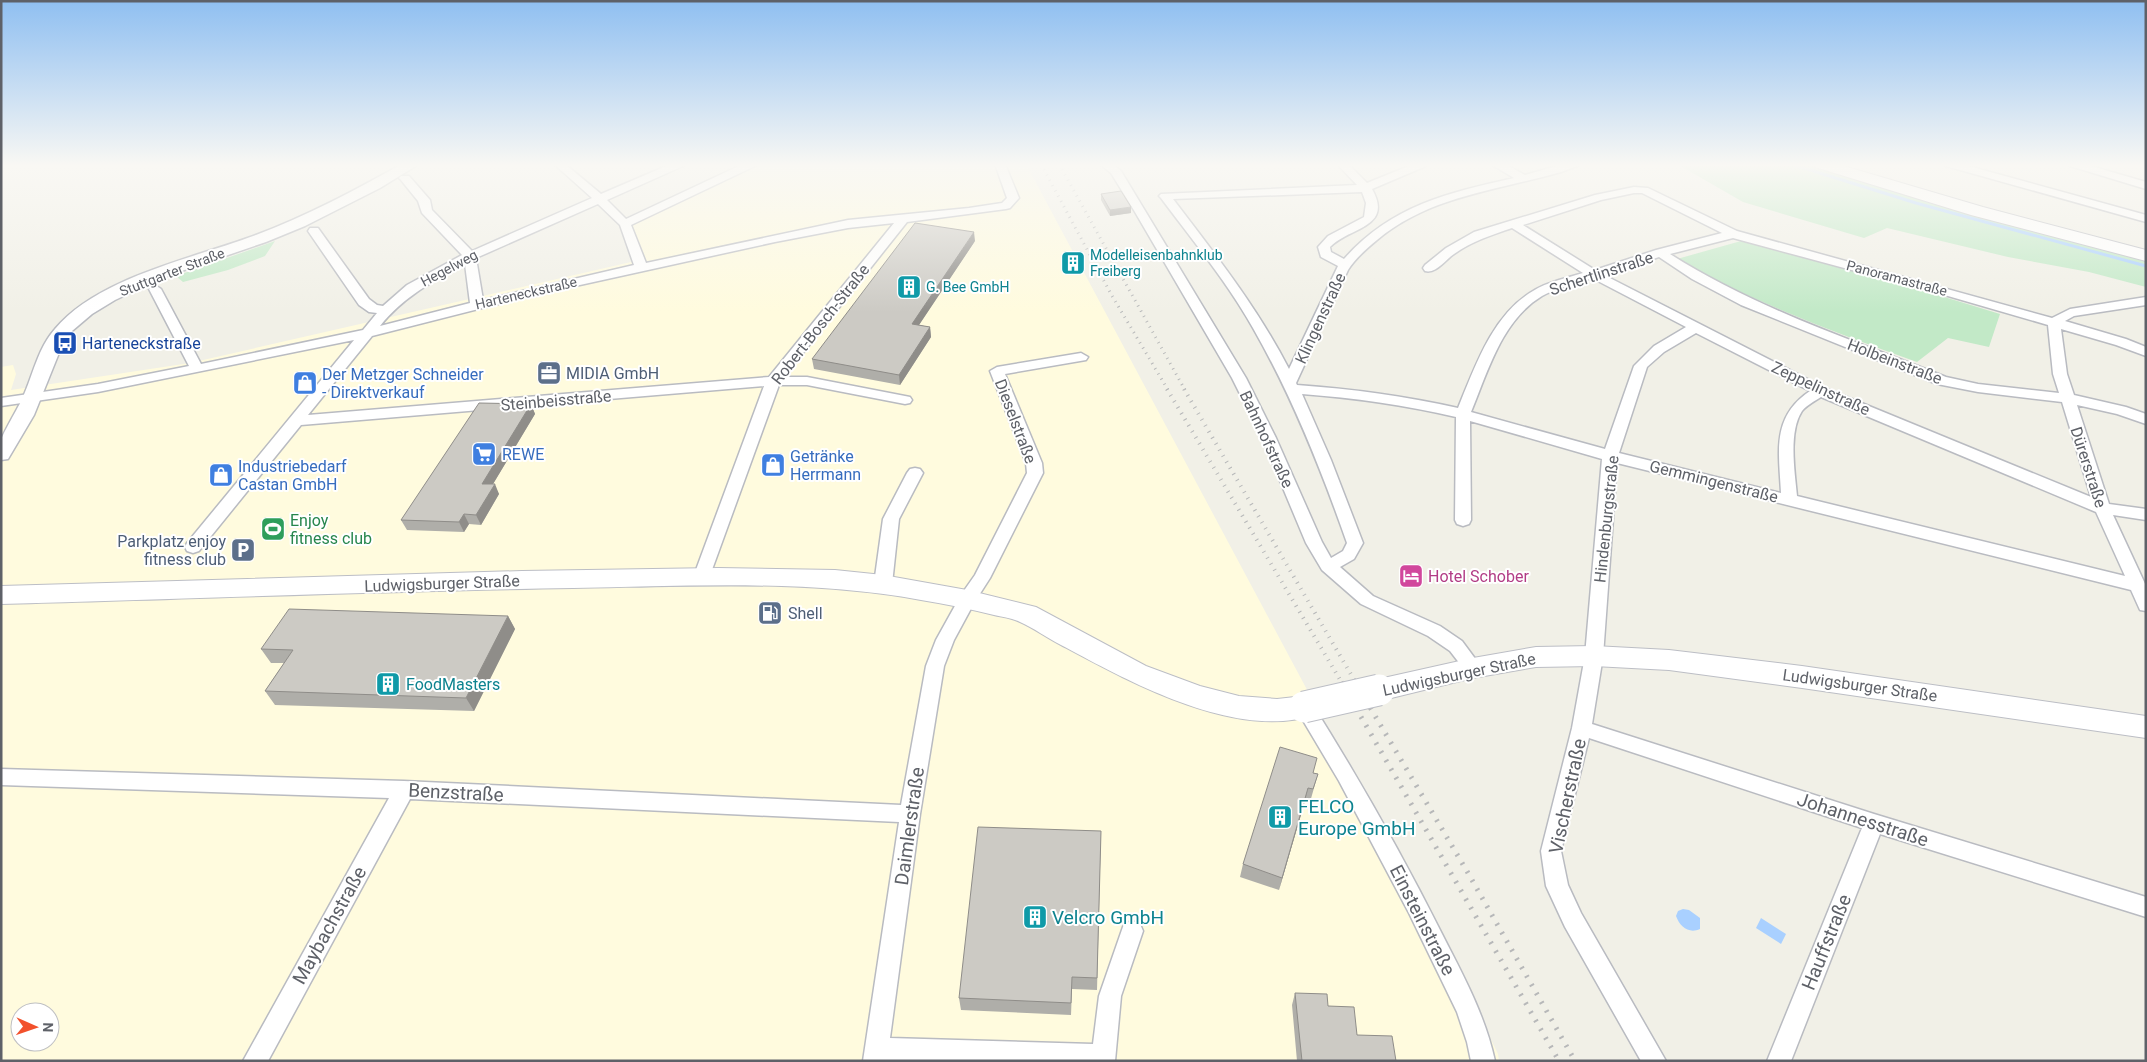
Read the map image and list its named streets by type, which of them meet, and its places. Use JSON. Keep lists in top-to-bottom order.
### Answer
{
  "streets": {
    "main road": ["Ludwigsburger Straße"],
    "street": [
      "Hegelweg",
      "Stuttgarter Straße",
      "Schertlinstraße",
      "Panoramastraße",
      "Harteneckstraße",
      "Klingenstraße",
      "Robert-Bosch-Straße",
      "Holbeinstraße",
      "Zeppelinstraße",
      "Steinbeisstraße",
      "Dieselstraße",
      "Bahnhofstraße",
      "Dürerstraße",
      "Gemmingenstraße",
      "Hindenburgstraße",
      "Benzstraße",
      "Vischerstraße",
      "Johannesstraße",
      "Daimlerstraße",
      "Einsteinstraße",
      "Maybachstraße",
      "Hauffstraße"
    ]
  },
  "crossings": [
    ["Hegelweg", "Harteneckstraße"],
    ["Stuttgarter Straße", "Harteneckstraße"],
    ["Schertlinstraße", "Panoramastraße"],
    ["Schertlinstraße", "Holbeinstraße"],
    ["Schertlinstraße", "Zeppelinstraße"],
    ["Schertlinstraße", "Gemmingenstraße"],
    ["Panoramastraße", "Zeppelinstraße"],
    ["Panoramastraße", "Dürerstraße"],
    ["Harteneckstraße", "Robert-Bosch-Straße"],
    ["Klingenstraße", "Gemmingenstraße"],
    ["Robert-Bosch-Straße", "Steinbeisstraße"],
    ["Robert-Bosch-Straße", "Ludwigsburger Straße"],
    ["Holbeinstraße", "Dürerstraße"],
    ["Zeppelinstraße", "Dürerstraße"],
    ["Zeppelinstraße", "Hindenburgstraße"],
    ["Dieselstraße", "Ludwigsburger Straße"],
    ["Dieselstraße", "Daimlerstraße"],
    ["Bahnhofstraße", "Ludwigsburger Straße"],
    ["Dürerstraße", "Gemmingenstraße"],
    ["Gemmingenstraße", "Hindenburgstraße"],
    ["Hindenburgstraße", "Ludwigsburger Straße"],
    ["Hindenburgstraße", "Vischerstraße"],
    ["Ludwigsburger Straße", "Vischerstraße"],
    ["Ludwigsburger Straße", "Daimlerstraße"],
    ["Ludwigsburger Straße", "Einsteinstraße"],
    ["Benzstraße", "Daimlerstraße"],
    ["Benzstraße", "Maybachstraße"],
    ["Vischerstraße", "Johannesstraße"],
    ["Johannesstraße", "Hauffstraße"]
  ],
  "places": {
    "building": [
      "Modelleisenbahnklub Freiberg",
      "G. Bee GmbH",
      "FoodMasters",
      "FELCO Europe GmbH",
      "Velcro GmbH"
    ],
    "bus stop": ["Harteneckstraße"],
    "office": ["MIDIA GmbH"],
    "shop": ["Der Metzger Schneider - Direktverkauf", "Getränke Herrmann", "Industriebedarf Castan GmbH"],
    "supermarket": ["REWE"],
    "sports": ["Enjoy fitness club"],
    "parking": ["Parkplatz enjoy fitness club"],
    "hotel": ["Hotel Schober"],
    "fuel station": ["Shell"]
  },
  "north": "right"
}
